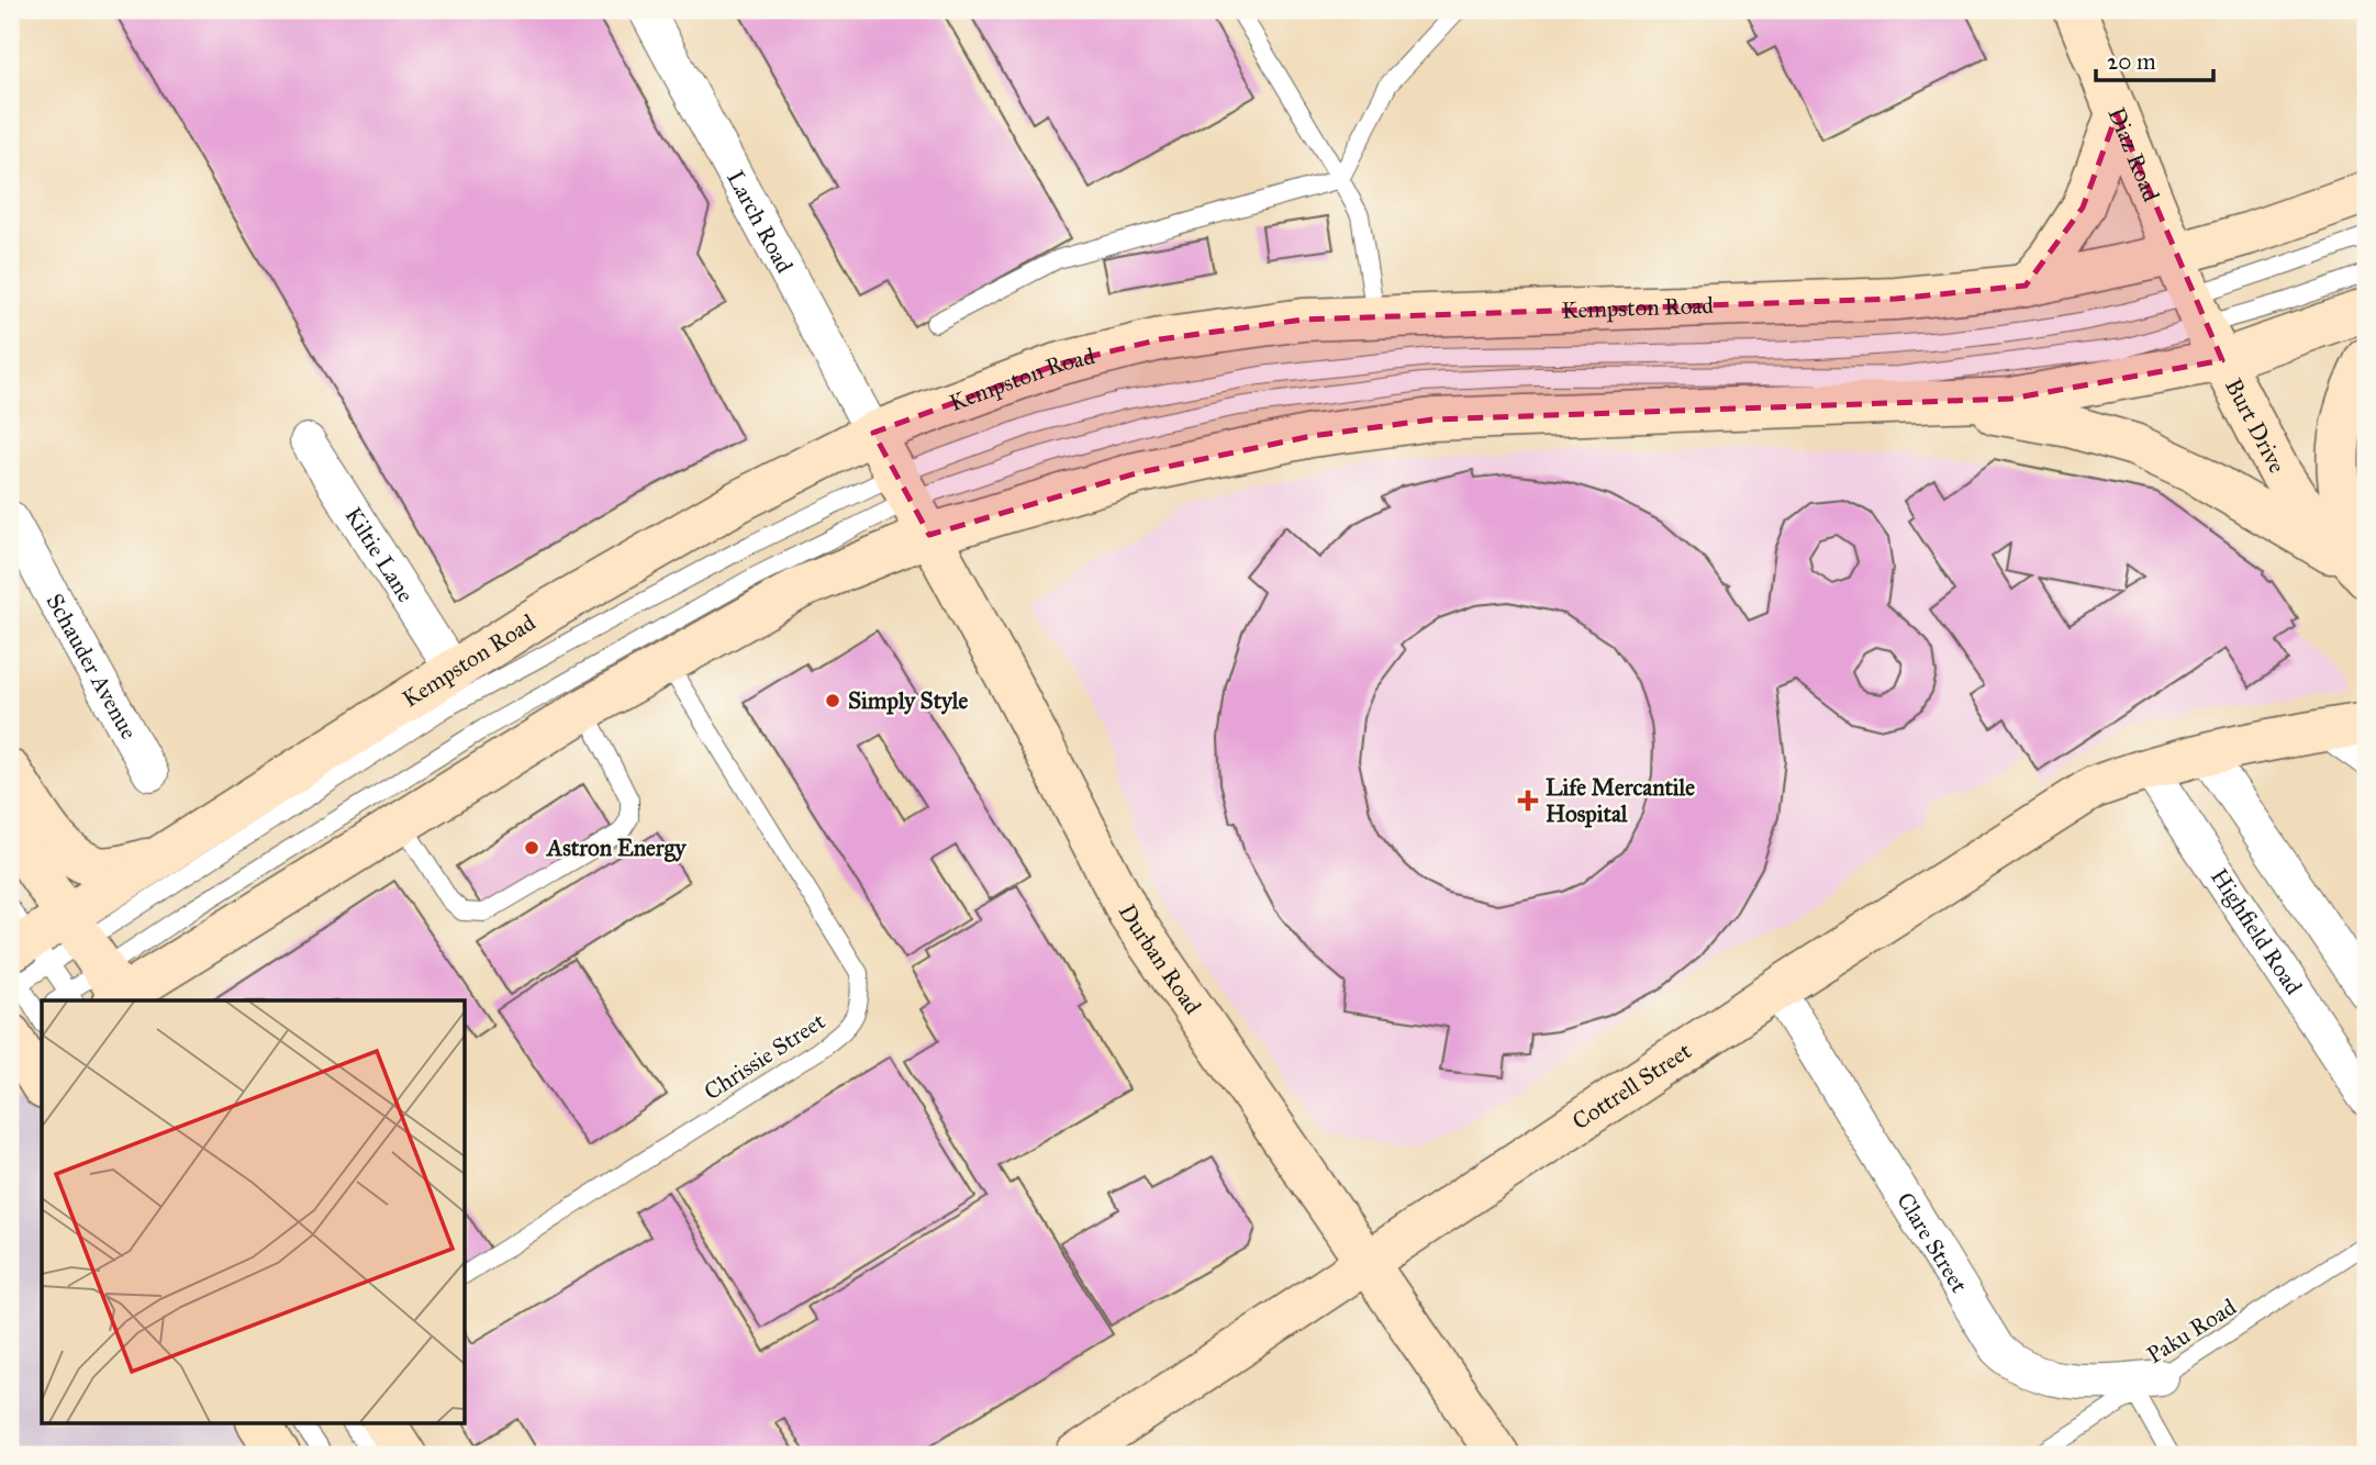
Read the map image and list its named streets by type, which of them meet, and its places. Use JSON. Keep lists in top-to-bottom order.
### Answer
{
  "streets": {
    "main road": [
      "Diaz Road",
      "Kempston Road",
      "Burt Drive",
      "Durban Road",
      "Cottrell Street"
    ],
    "street": [
      "Larch Road",
      "Kiltie Lane",
      "Schauder Avenue",
      "Highfield Road",
      "Clare Street"
    ],
    "lane": ["Chrissie Street", "Paku Road"]
  },
  "crossings": [
    ["Diaz Road", "Kempston Road"],
    ["Diaz Road", "Burt Drive"],
    ["Larch Road", "Kempston Road"],
    ["Larch Road", "Durban Road"],
    ["Kempston Road", "Burt Drive"],
    ["Kempston Road", "Kiltie Lane"],
    ["Kempston Road", "Durban Road"],
    ["Highfield Road", "Cottrell Street"],
    ["Durban Road", "Cottrell Street"],
    ["Cottrell Street", "Clare Street"],
    ["Clare Street", "Paku Road"]
  ],
  "places": {
    "other": ["Simply Style", "Astron Energy"],
    "health": ["Life Mercantile Hospital"]
  },
  "scale_bar": "20 m"
}
